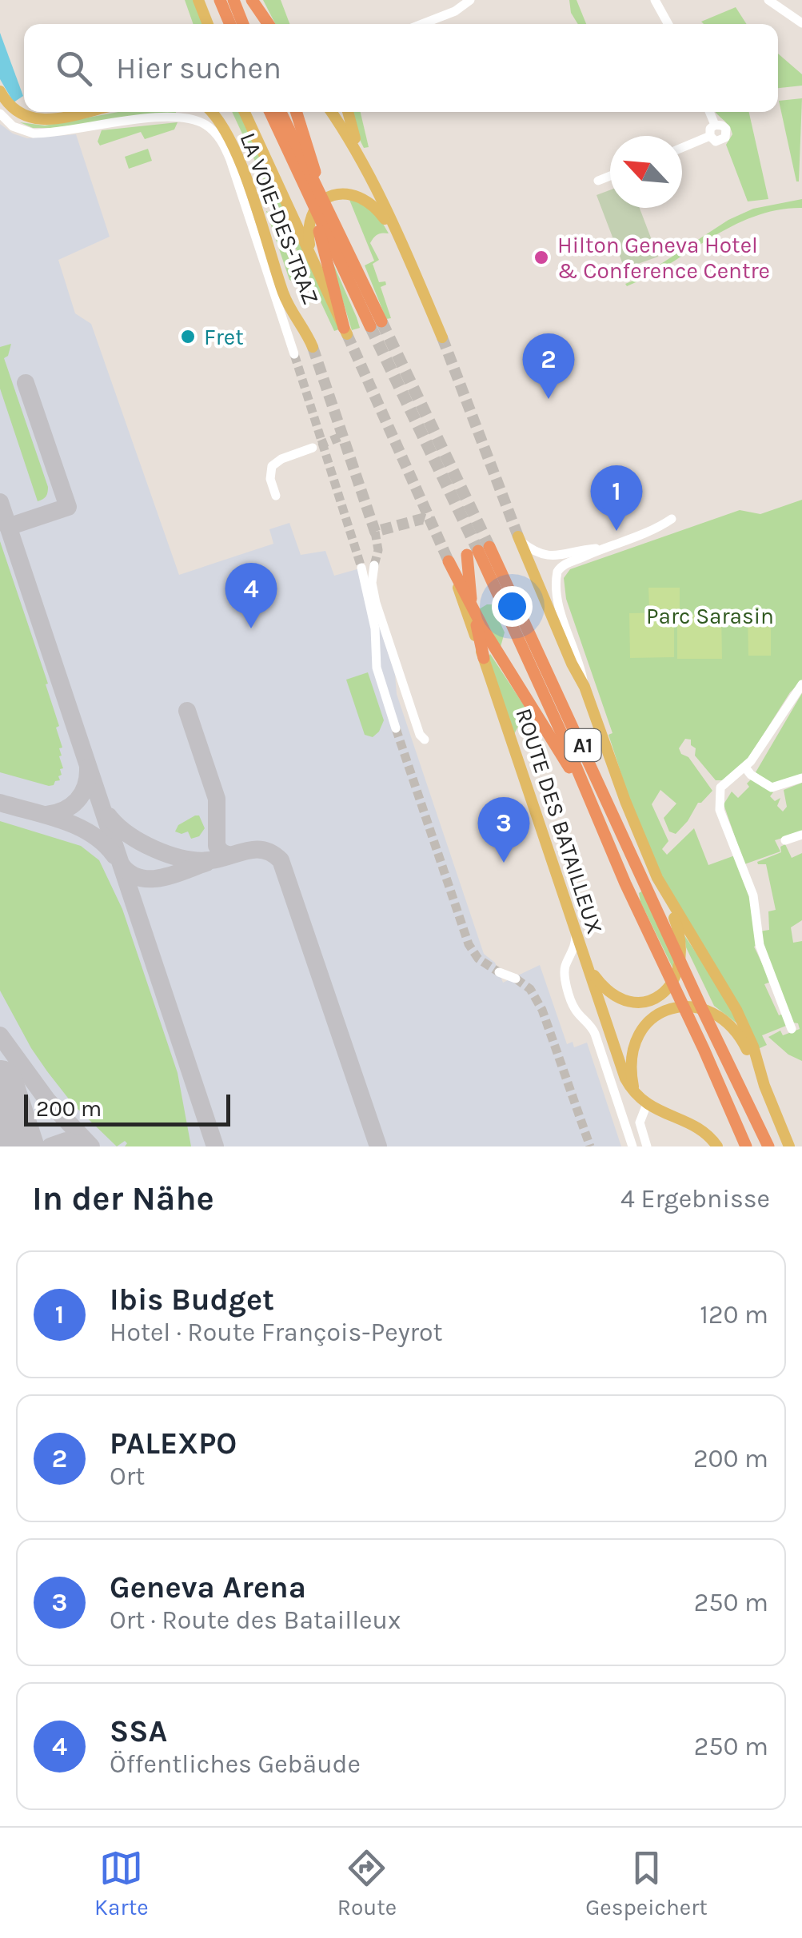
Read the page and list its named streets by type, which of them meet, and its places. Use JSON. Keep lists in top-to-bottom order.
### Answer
{
  "streets": {
    "highway": ["A1"],
    "main road": ["LA VOIE-DES-TRAZ", "ROUTE DES BATAILLEUX"]
  },
  "parks": ["Parc Sarasin"],
  "places": ["Hilton Geneva Hotel & Conference Centre", "Fret"],
  "scale_bar": "200 m",
  "north": "top left",
  "page": {
    "search": "Hier suchen",
    "pins": [
      "2",
      "1",
      "4",
      "3"
    ],
    "scale": "200 m",
    "heading": ["In der Nähe", "4 Ergebnisse"],
    "list": [
      {
        "mark": "1",
        "name": "Ibis Budget",
        "note": "Hotel · Route François-Peyrot",
        "value": "120 m"
      },
      {
        "mark": "2",
        "name": "PALEXPO",
        "note": "Ort",
        "value": "200 m"
      },
      {
        "mark": "3",
        "name": "Geneva Arena",
        "note": "Ort · Route des Batailleux",
        "value": "250 m"
      },
      {
        "mark": "4",
        "name": "SSA",
        "note": "Öffentliches Gebäude",
        "value": "250 m"
      }
    ],
    "nav": ["Karte", "Route", "Gespeichert"]
  }
}
